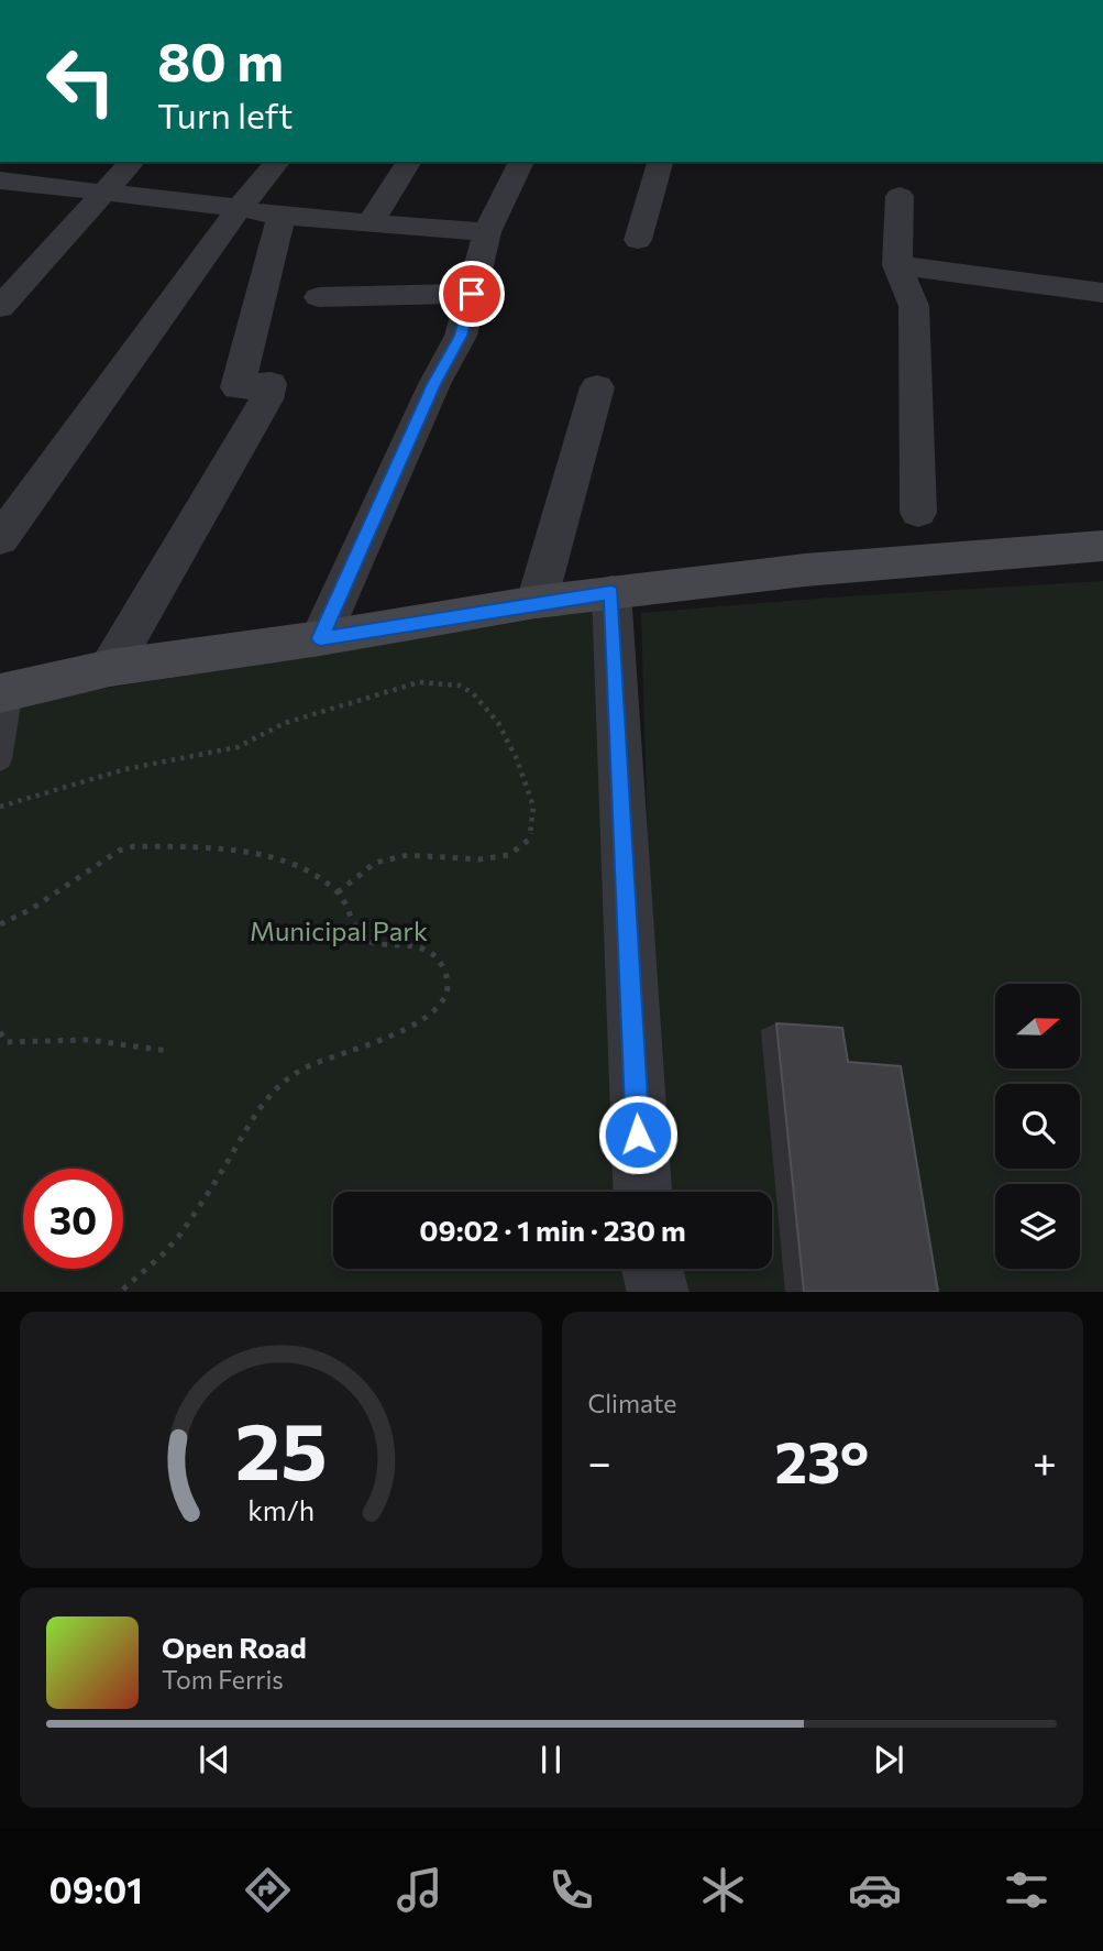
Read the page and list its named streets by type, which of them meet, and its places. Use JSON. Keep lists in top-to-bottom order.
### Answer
{
  "parks": ["Municipal Park"],
  "north": "right",
  "page": {
    "turn": ["80 m", "Turn left"],
    "limit": "30",
    "trip": "09:02 · 1 min · 230 m",
    "tile": "Climate",
    "heat": ["−", "23°", "+"],
    "song": ["Open Road", "Tom Ferris"],
    "tabs": "09:01",
    "gauge": ["25", "km/h"]
  }
}
